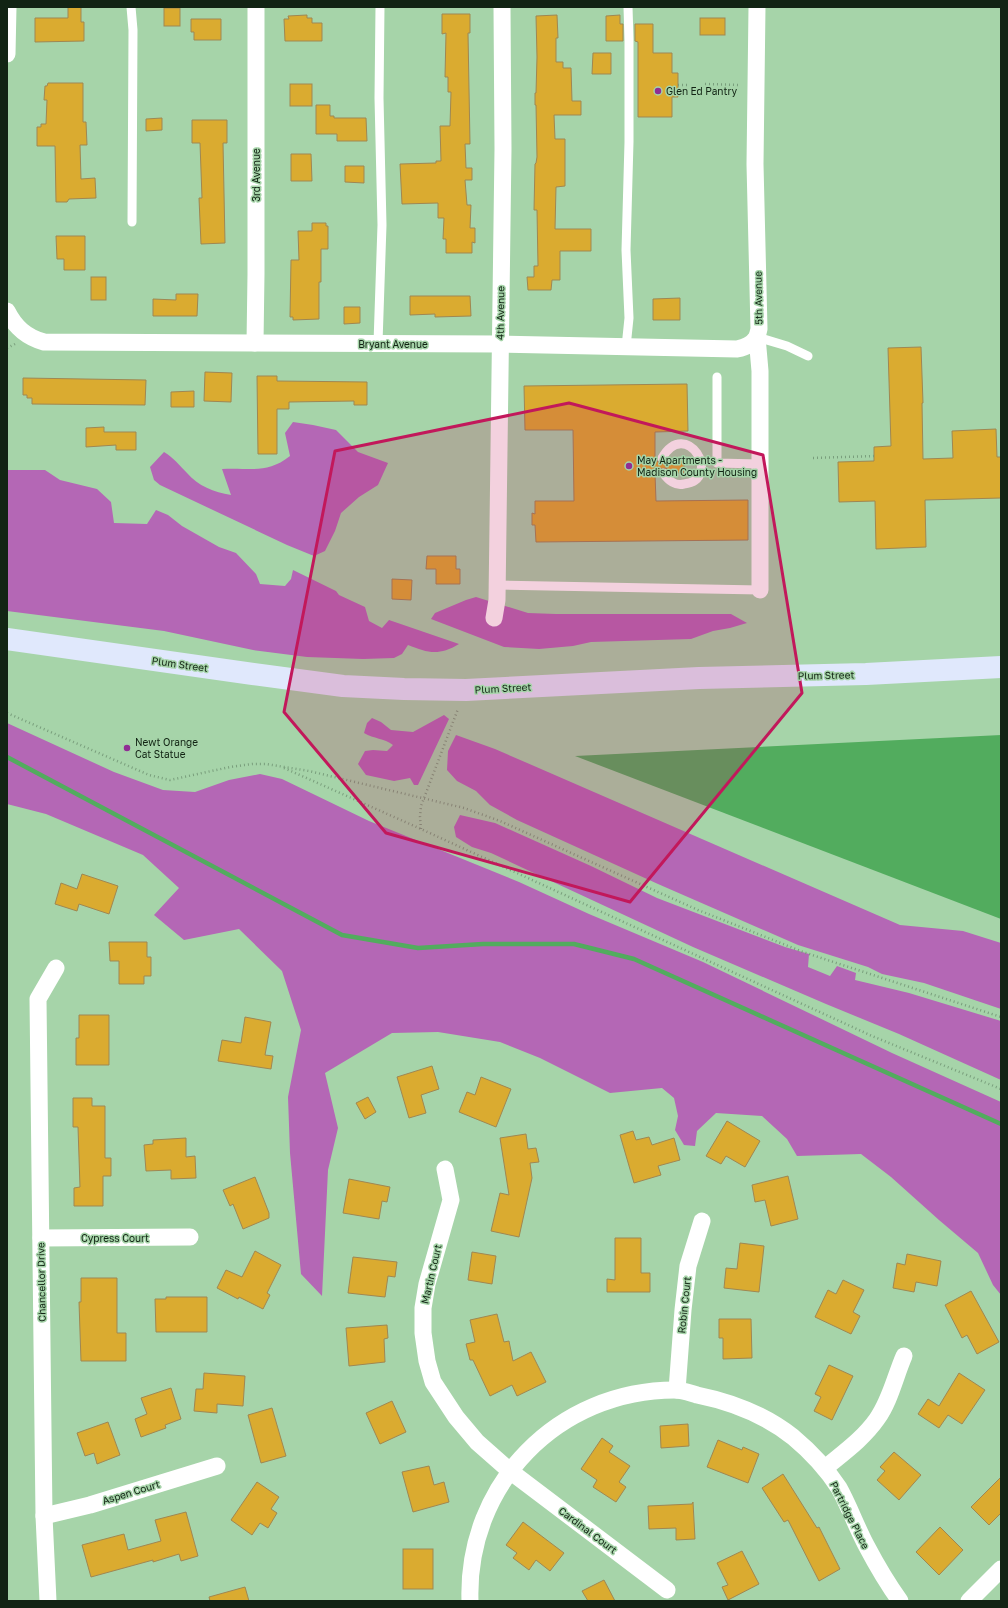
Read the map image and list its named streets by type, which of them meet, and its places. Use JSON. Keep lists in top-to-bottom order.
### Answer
{
  "streets": {
    "main road": ["Plum Street"],
    "street": [
      "3rd Avenue",
      "5th Avenue",
      "4th Avenue",
      "Bryant Avenue",
      "Cypress Court",
      "Martin Court",
      "Chancellor Drive",
      "Robin Court",
      "Aspen Court",
      "Partridge Place",
      "Cardinal Court"
    ]
  },
  "crossings": [
    ["3rd Avenue", "Bryant Avenue"],
    ["5th Avenue", "Bryant Avenue"],
    ["4th Avenue", "Bryant Avenue"],
    ["Cypress Court", "Chancellor Drive"],
    ["Martin Court", "Partridge Place"],
    ["Martin Court", "Cardinal Court"],
    ["Chancellor Drive", "Aspen Court"],
    ["Robin Court", "Partridge Place"],
    ["Partridge Place", "Cardinal Court"]
  ],
  "places": ["Glen Ed Pantry", "May Apartments - Madison County Housing", "Newt Orange Cat Statue"]
}
